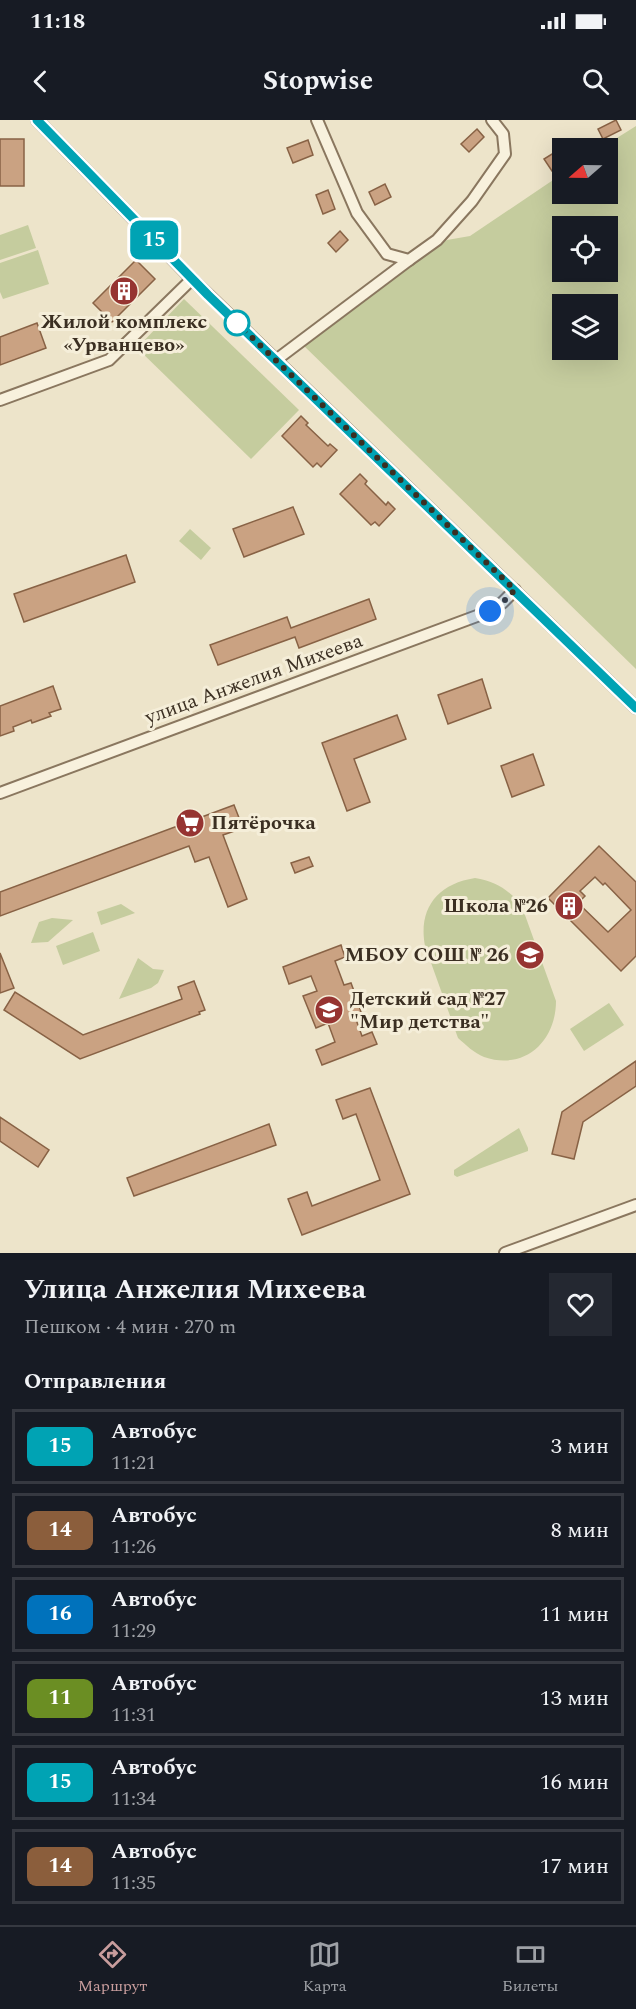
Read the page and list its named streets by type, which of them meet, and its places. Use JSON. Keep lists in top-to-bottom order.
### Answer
{
  "streets": {
    "street": ["улица Анжелия Михеева"]
  },
  "places": {
    "building": ["Жилой комплекс «Урванцево»", "Школа №26"],
    "supermarket": ["Пятёрочка"],
    "school or university": ["МБОУ СОШ № 26", "Детский сад №27 \"Мир детства\""]
  },
  "lines": ["bus line 15"],
  "north": "left",
  "page": {
    "status": "11:18",
    "header": "Stopwise",
    "on_map": "15",
    "heading": [
      ["Улица Анжелия Михеева", "Пешком · 4 мин · 270 m"],
      "Отправления"
    ],
    "list": [
      {
        "mark": "15",
        "name": "Автобус",
        "note": "11:21",
        "value": "3 мин"
      },
      {
        "mark": "14",
        "name": "Автобус",
        "note": "11:26",
        "value": "8 мин"
      },
      {
        "mark": "16",
        "name": "Автобус",
        "note": "11:29",
        "value": "11 мин"
      },
      {
        "mark": "11",
        "name": "Автобус",
        "note": "11:31",
        "value": "13 мин"
      },
      {
        "mark": "15",
        "name": "Автобус",
        "note": "11:34",
        "value": "16 мин"
      },
      {
        "mark": "14",
        "name": "Автобус",
        "note": "11:35",
        "value": "17 мин"
      }
    ],
    "tabs": ["Маршрут", "Карта", "Билеты"]
  }
}
